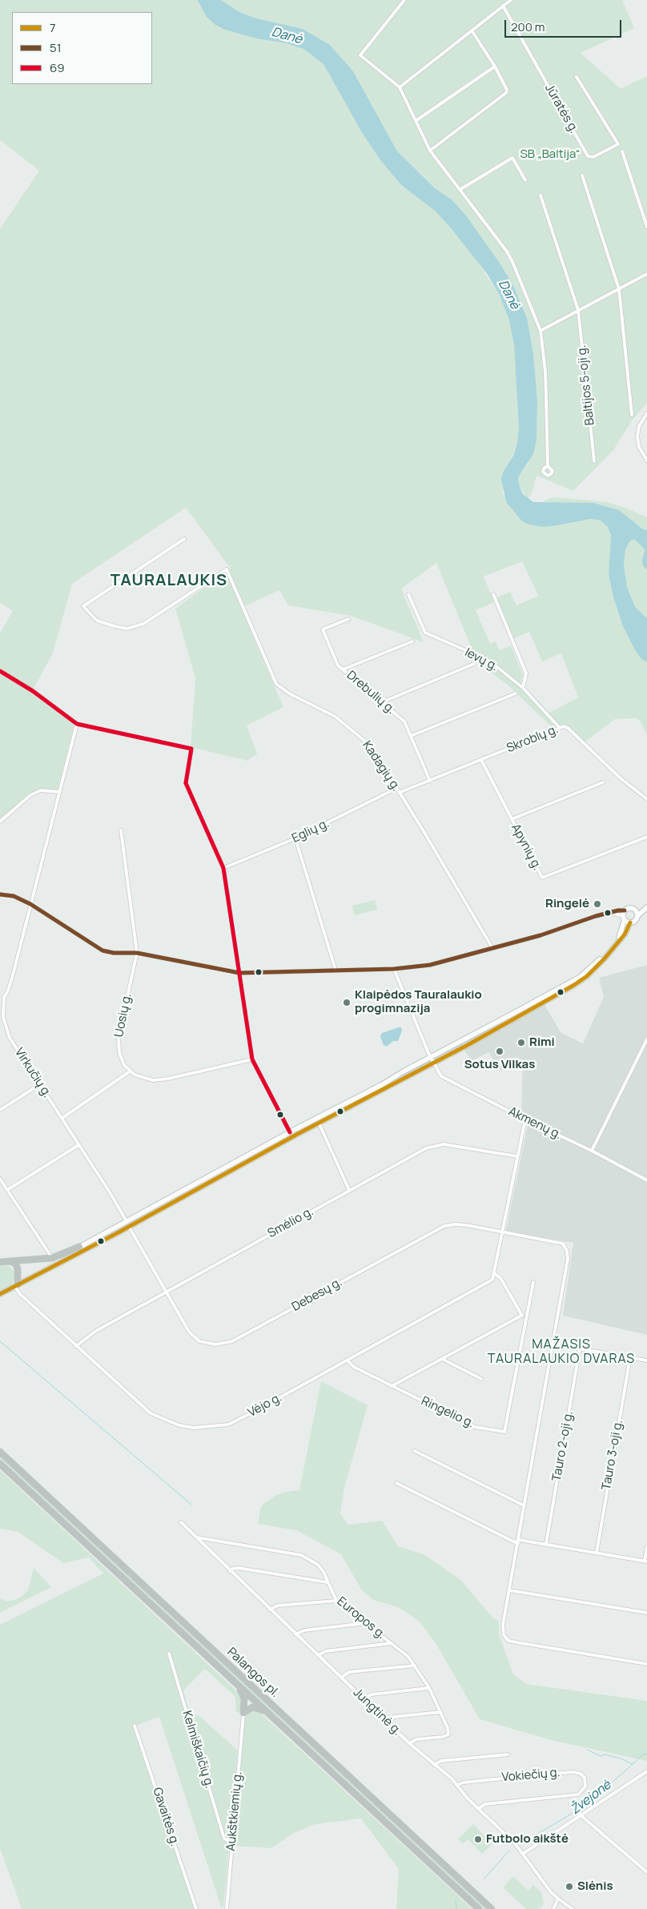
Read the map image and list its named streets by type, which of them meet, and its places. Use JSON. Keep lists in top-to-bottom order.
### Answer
{
  "streets": {
    "highway": ["Palangos pl."],
    "street": [
      "Jūratės g.",
      "Baltijos 5-oji g.",
      "Ievų g.",
      "Drebulių g.",
      "Skroblų g.",
      "Kadagių g.",
      "Eglių g.",
      "Apynių g.",
      "Uosių g.",
      "Virkučių g.",
      "Akmenų g.",
      "Smėlio g.",
      "Debesų g.",
      "Vėjo g.",
      "Ringelio g.",
      "Tauro 2-oji g.",
      "Tauro 3-oji g.",
      "Europos g.",
      "Jungtinė g.",
      "Kelmiškaičių g.",
      "Vokiečių g.",
      "Aukštkiemių g.",
      "Gavaitės g."
    ]
  },
  "crossings": [
    ["Ievų g.", "Skroblų g."],
    ["Drebulių g.", "Skroblų g."],
    ["Skroblų g.", "Kadagių g."],
    ["Skroblų g.", "Apynių g."],
    ["Kadagių g.", "Eglių g."],
    ["Virkučių g.", "Debesų g."],
    ["Smėlio g.", "Debesų g."],
    ["Smėlio g.", "Vėjo g."],
    ["Vėjo g.", "Ringelio g."],
    ["Europos g.", "Jungtinė g."],
    ["Jungtinė g.", "Vokiečių g."],
    ["Kelmiškaičių g.", "Aukštkiemių g."]
  ],
  "districts": ["TAURALAUKIS", "MAŽASIS TAURALAUKIO DVARAS"],
  "water": ["Danė", "Žvejonė"],
  "parks": ["SB „Baltija“"],
  "places": [
    "Ringelė",
    "Klaipėdos Tauralaukio progimnazija",
    "Rimi",
    "Sotus Vilkas",
    "Futbolo aikštė",
    "Slėnis"
  ],
  "lines": ["transit line 69", "transit line 51", "transit line 7"],
  "legend": ["7", "51", "69"],
  "scale_bar": "200 m"
}
